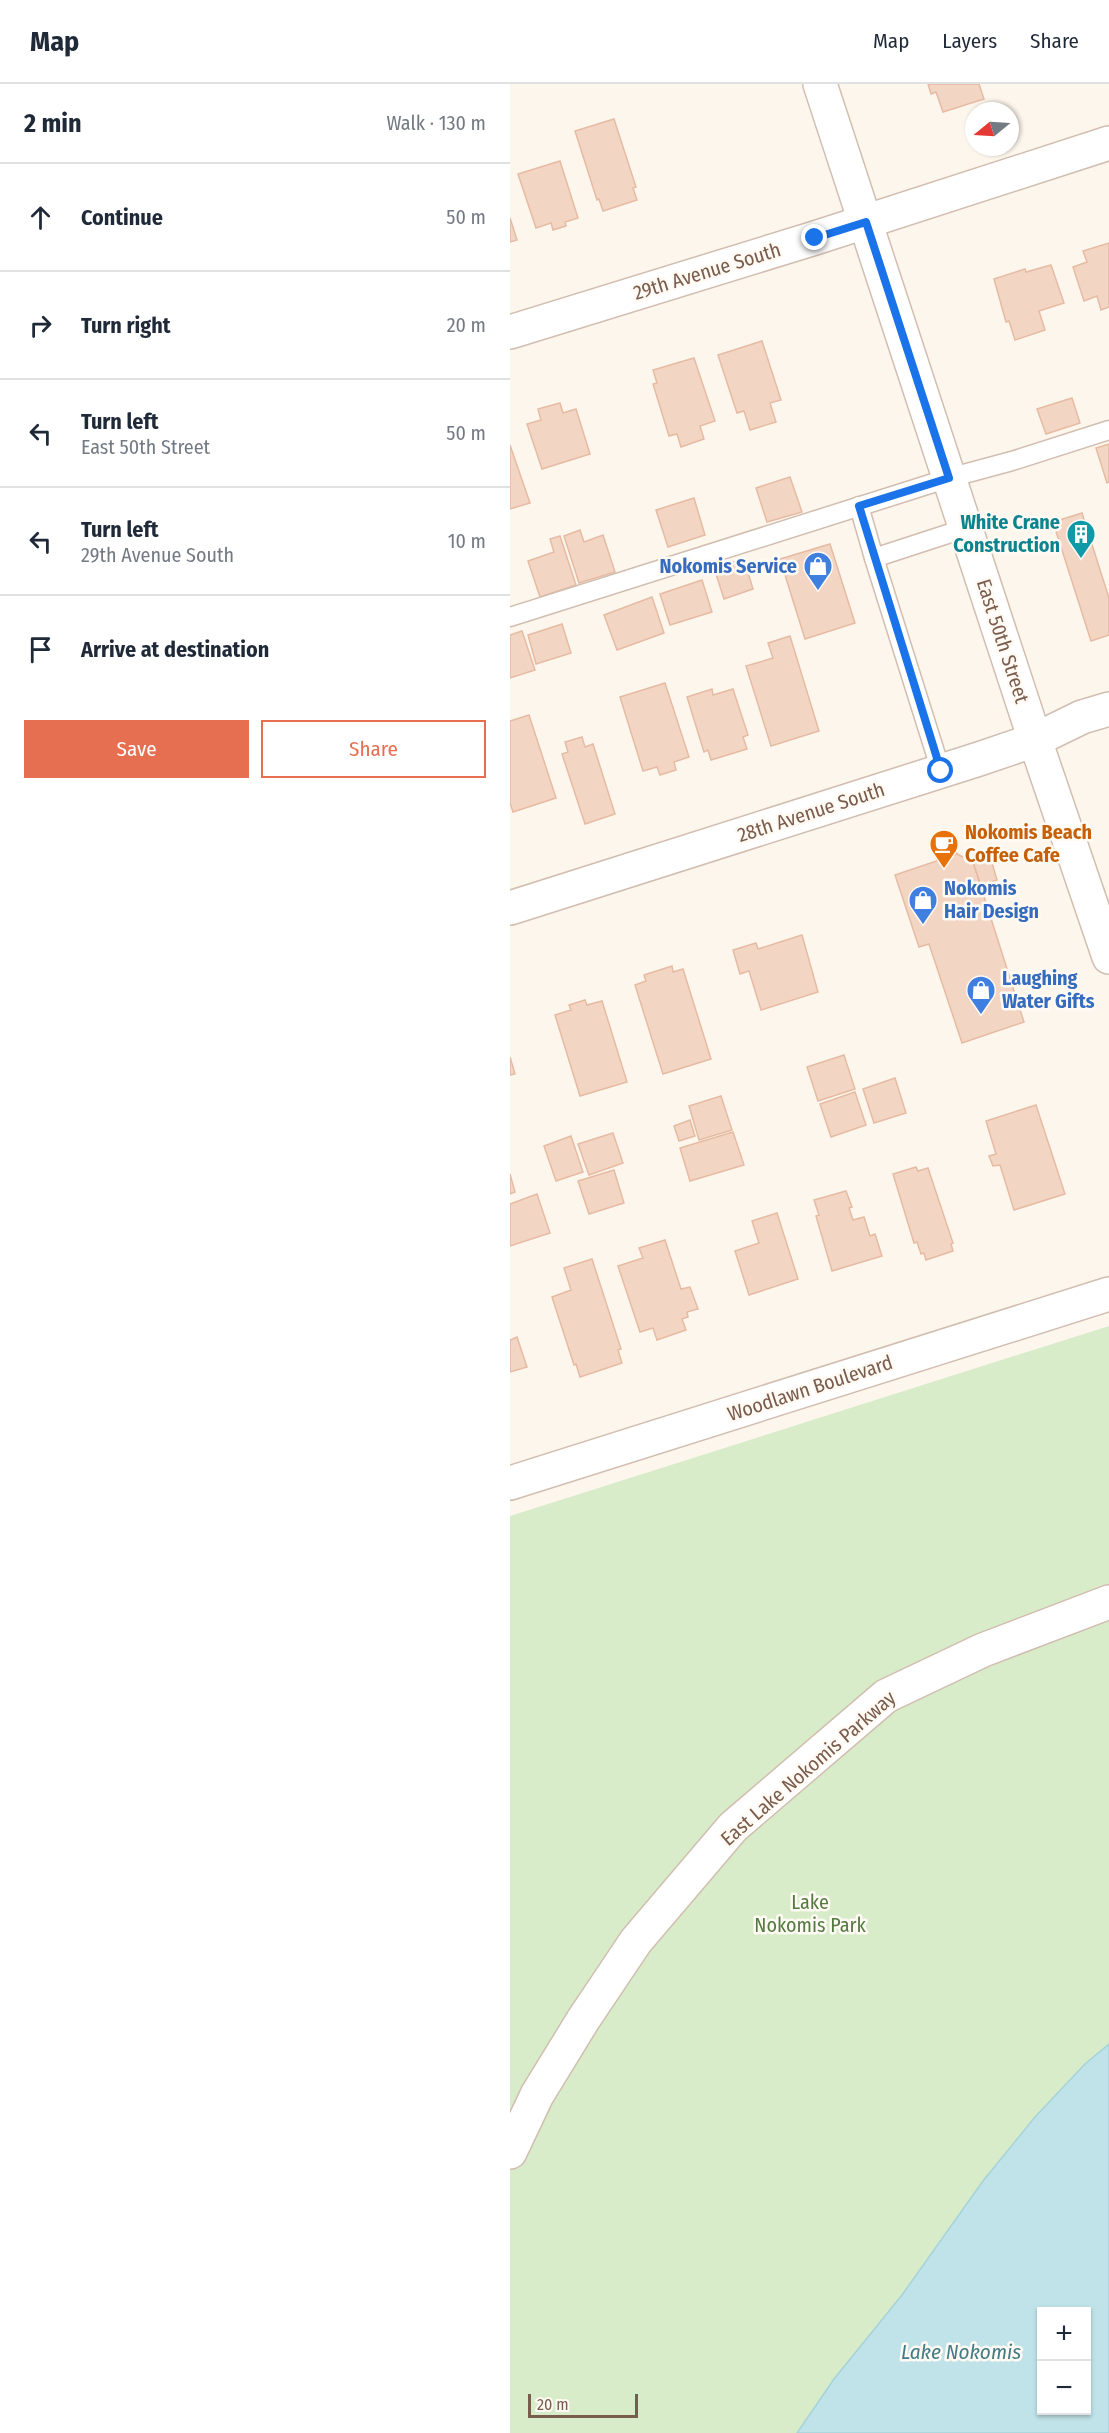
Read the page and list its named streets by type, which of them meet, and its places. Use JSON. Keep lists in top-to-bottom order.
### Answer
{
  "streets": {
    "street": [
      "29th Avenue South",
      "East 50th Street",
      "28th Avenue South",
      "Woodlawn Boulevard",
      "East Lake Nokomis Parkway"
    ]
  },
  "crossings": [
    ["29th Avenue South", "East 50th Street"],
    ["East 50th Street", "28th Avenue South"]
  ],
  "water": ["Lake Nokomis"],
  "parks": ["Lake Nokomis Park"],
  "places": {
    "building": ["White Crane Construction"],
    "shop": ["Nokomis Service", "Nokomis Hair Design", "Laughing Water Gifts"],
    "cafe": ["Nokomis Beach Coffee Cafe"]
  },
  "scale_bar": "20 m",
  "north": "left",
  "page": {
    "header": "Map",
    "nav": ["Map", "Layers", "Share"],
    "heading": ["2 min", "Walk · 130 m"],
    "list": [
      ["Continue", "50 m"],
      ["Turn right", "20 m"],
      ["Turn left", "East 50th Street", "50 m"],
      ["Turn left", "29th Avenue South", "10 m"],
      "Arrive at destination"
    ],
    "buttons": ["Save", "Share"],
    "map_buttons": ["+", "−"],
    "scale": "20 m"
  }
}
